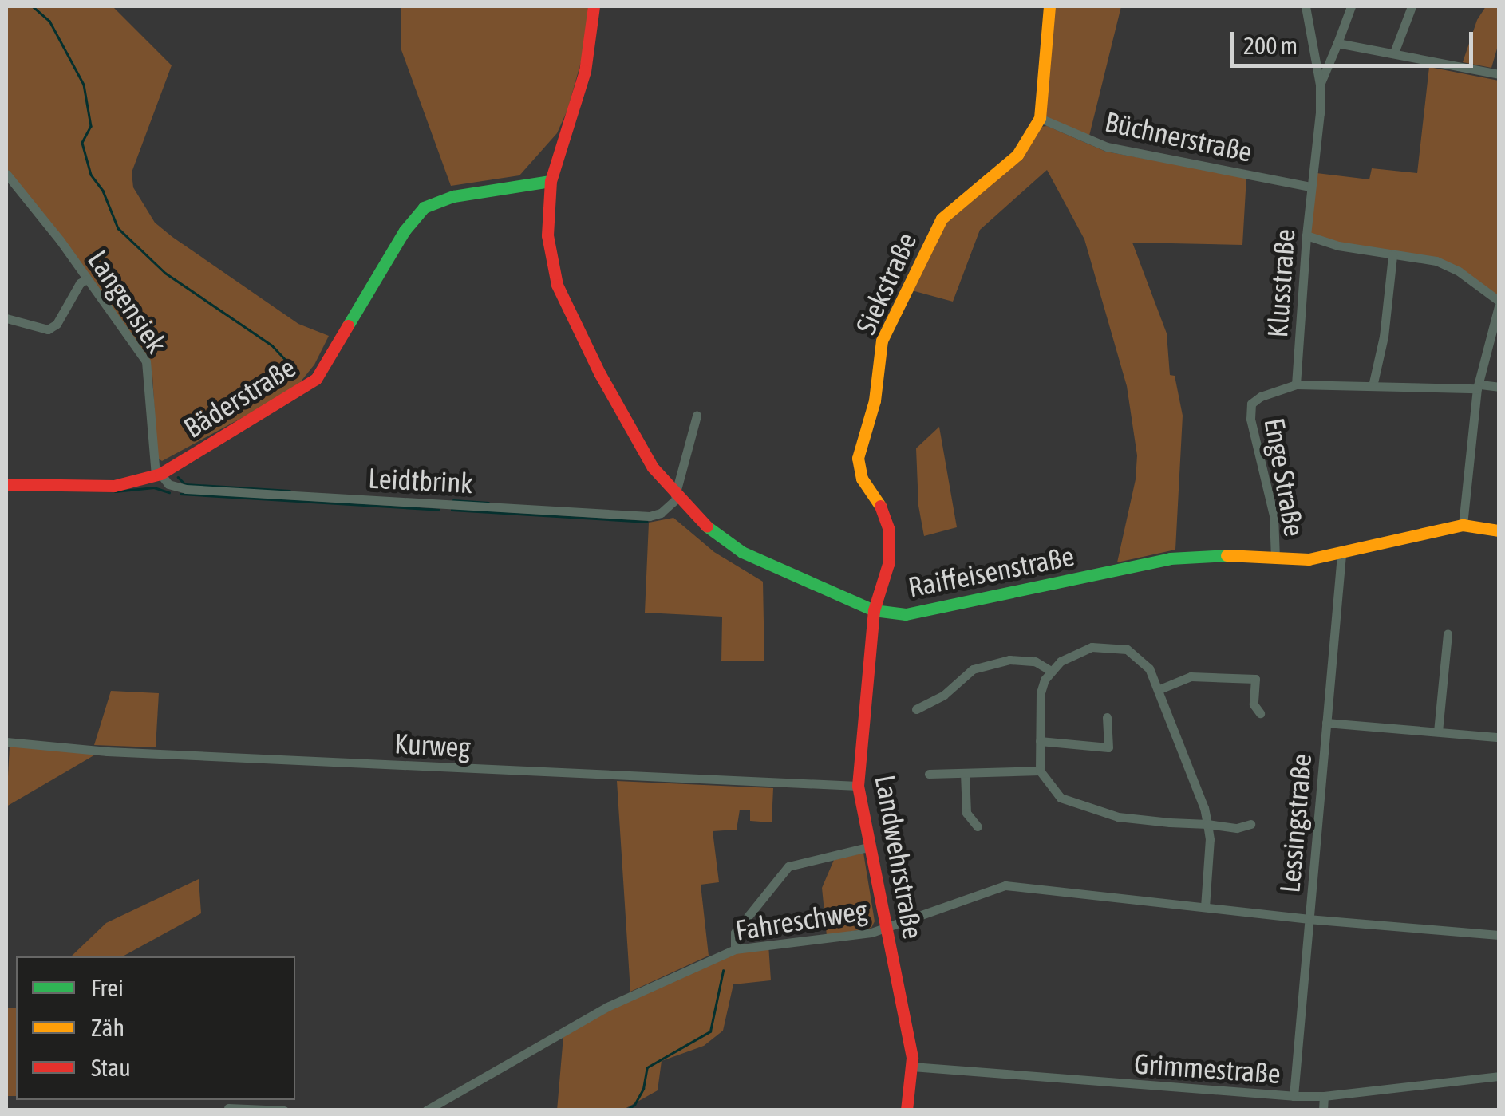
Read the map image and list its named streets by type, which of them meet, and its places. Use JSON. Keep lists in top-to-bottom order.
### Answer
{
  "streets": {
    "street": [
      "Büchnerstraße",
      "Siekstraße",
      "Klusstraße",
      "Langensiek",
      "Bäderstraße",
      "Enge Straße",
      "Leidtbrink",
      "Raiffeisenstraße",
      "Kurweg",
      "Lessingstraße",
      "Landwehrstraße",
      "Fahreschweg",
      "Grimmestraße"
    ]
  },
  "crossings": [
    ["Büchnerstraße", "Siekstraße"],
    ["Büchnerstraße", "Klusstraße"],
    ["Siekstraße", "Raiffeisenstraße"],
    ["Siekstraße", "Landwehrstraße"],
    ["Klusstraße", "Enge Straße"],
    ["Langensiek", "Bäderstraße"],
    ["Langensiek", "Leidtbrink"],
    ["Bäderstraße", "Leidtbrink"],
    ["Bäderstraße", "Raiffeisenstraße"],
    ["Enge Straße", "Raiffeisenstraße"],
    ["Leidtbrink", "Raiffeisenstraße"],
    ["Raiffeisenstraße", "Lessingstraße"],
    ["Raiffeisenstraße", "Landwehrstraße"],
    ["Kurweg", "Landwehrstraße"],
    ["Lessingstraße", "Fahreschweg"],
    ["Lessingstraße", "Grimmestraße"],
    ["Landwehrstraße", "Fahreschweg"],
    ["Landwehrstraße", "Grimmestraße"]
  ],
  "legend": ["Frei", "Zäh", "Stau"],
  "scale_bar": "200 m"
}
